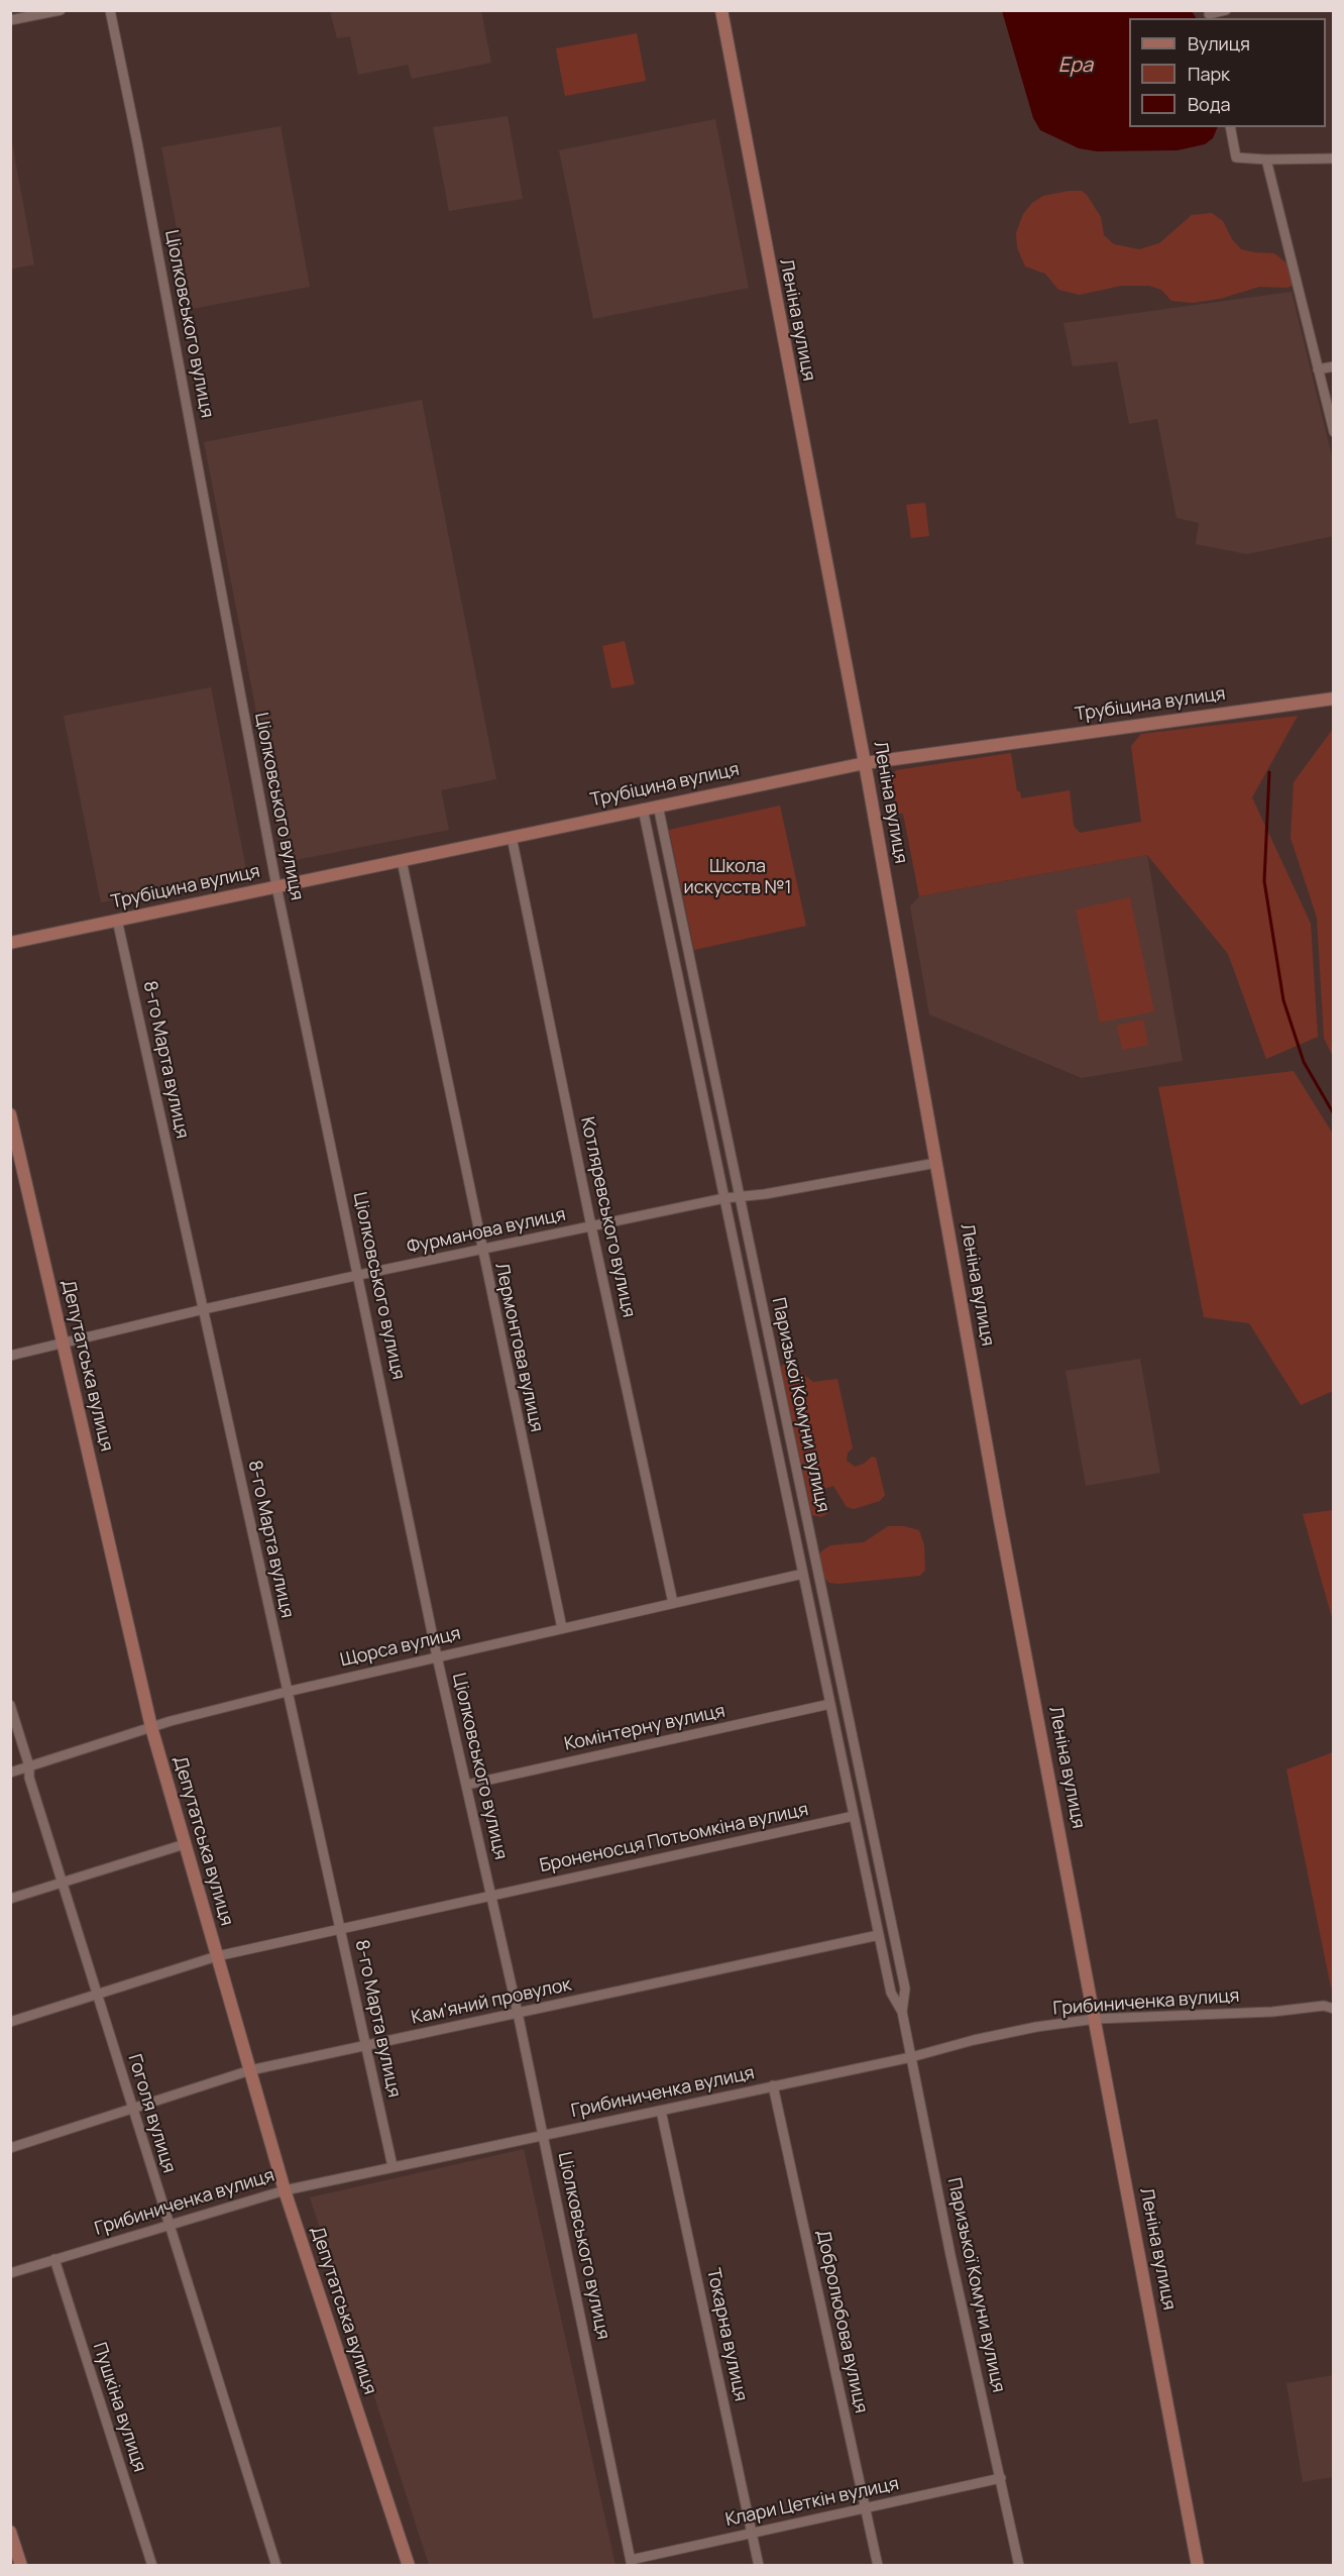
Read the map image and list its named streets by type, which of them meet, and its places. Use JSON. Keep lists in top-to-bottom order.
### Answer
{
  "streets": {
    "street": [
      "Леніна вулиця",
      "Ціолковського вулиця",
      "Трубіцина вулиця",
      "8-го Марта вулиця",
      "Котляревського вулиця",
      "Фурманова вулиця",
      "Лермонтова вулиця",
      "Депутатська вулиця",
      "Паризької Комуни вулиця",
      "Щорса вулиця",
      "Комінтерну вулиця",
      "Броненосця Потьомкіна вулиця",
      "Кам’яний провулок",
      "Грибиниченка вулиця",
      "Гоголя вулиця",
      "Добролюбова вулиця",
      "Токарна вулиця",
      "Пушкіна вулиця",
      "Клари Цеткін вулиця"
    ]
  },
  "crossings": [
    ["Леніна вулиця", "Трубіцина вулиця"],
    ["Леніна вулиця", "Фурманова вулиця"],
    ["Леніна вулиця", "Грибиниченка вулиця"],
    ["Ціолковського вулиця", "Трубіцина вулиця"],
    ["Ціолковського вулиця", "Фурманова вулиця"],
    ["Ціолковського вулиця", "Щорса вулиця"],
    ["Ціолковського вулиця", "Комінтерну вулиця"],
    ["Ціолковського вулиця", "Броненосця Потьомкіна вулиця"],
    ["Ціолковського вулиця", "Кам’яний провулок"],
    ["Ціолковського вулиця", "Грибиниченка вулиця"],
    ["Ціолковського вулиця", "Клари Цеткін вулиця"],
    ["Трубіцина вулиця", "8-го Марта вулиця"],
    ["Трубіцина вулиця", "Котляревського вулиця"],
    ["Трубіцина вулиця", "Лермонтова вулиця"],
    ["Трубіцина вулиця", "Паризької Комуни вулиця"],
    ["8-го Марта вулиця", "Фурманова вулиця"],
    ["8-го Марта вулиця", "Щорса вулиця"],
    ["8-го Марта вулиця", "Броненосця Потьомкіна вулиця"],
    ["8-го Марта вулиця", "Кам’яний провулок"],
    ["8-го Марта вулиця", "Грибиниченка вулиця"],
    ["Котляревського вулиця", "Фурманова вулиця"],
    ["Котляревського вулиця", "Щорса вулиця"],
    ["Фурманова вулиця", "Лермонтова вулиця"],
    ["Фурманова вулиця", "Депутатська вулиця"],
    ["Фурманова вулиця", "Паризької Комуни вулиця"],
    ["Лермонтова вулиця", "Щорса вулиця"],
    ["Депутатська вулиця", "Щорса вулиця"],
    ["Депутатська вулиця", "Броненосця Потьомкіна вулиця"],
    ["Депутатська вулиця", "Кам’яний провулок"],
    ["Депутатська вулиця", "Грибиниченка вулиця"],
    ["Паризької Комуни вулиця", "Щорса вулиця"],
    ["Паризької Комуни вулиця", "Комінтерну вулиця"],
    ["Паризької Комуни вулиця", "Броненосця Потьомкіна вулиця"],
    ["Паризької Комуни вулиця", "Кам’яний провулок"],
    ["Паризької Комуни вулиця", "Грибиниченка вулиця"],
    ["Паризької Комуни вулиця", "Клари Цеткін вулиця"],
    ["Щорса вулиця", "Гоголя вулиця"],
    ["Броненосця Потьомкіна вулиця", "Гоголя вулиця"],
    ["Кам’яний провулок", "Гоголя вулиця"],
    ["Грибиниченка вулиця", "Гоголя вулиця"],
    ["Грибиниченка вулиця", "Добролюбова вулиця"],
    ["Грибиниченка вулиця", "Токарна вулиця"],
    ["Грибиниченка вулиця", "Пушкіна вулиця"],
    ["Добролюбова вулиця", "Клари Цеткін вулиця"],
    ["Токарна вулиця", "Клари Цеткін вулиця"]
  ],
  "water": ["Ера"],
  "parks": ["Школа искусств №1"],
  "legend": ["Вулиця", "Парк", "Вода"]
}
